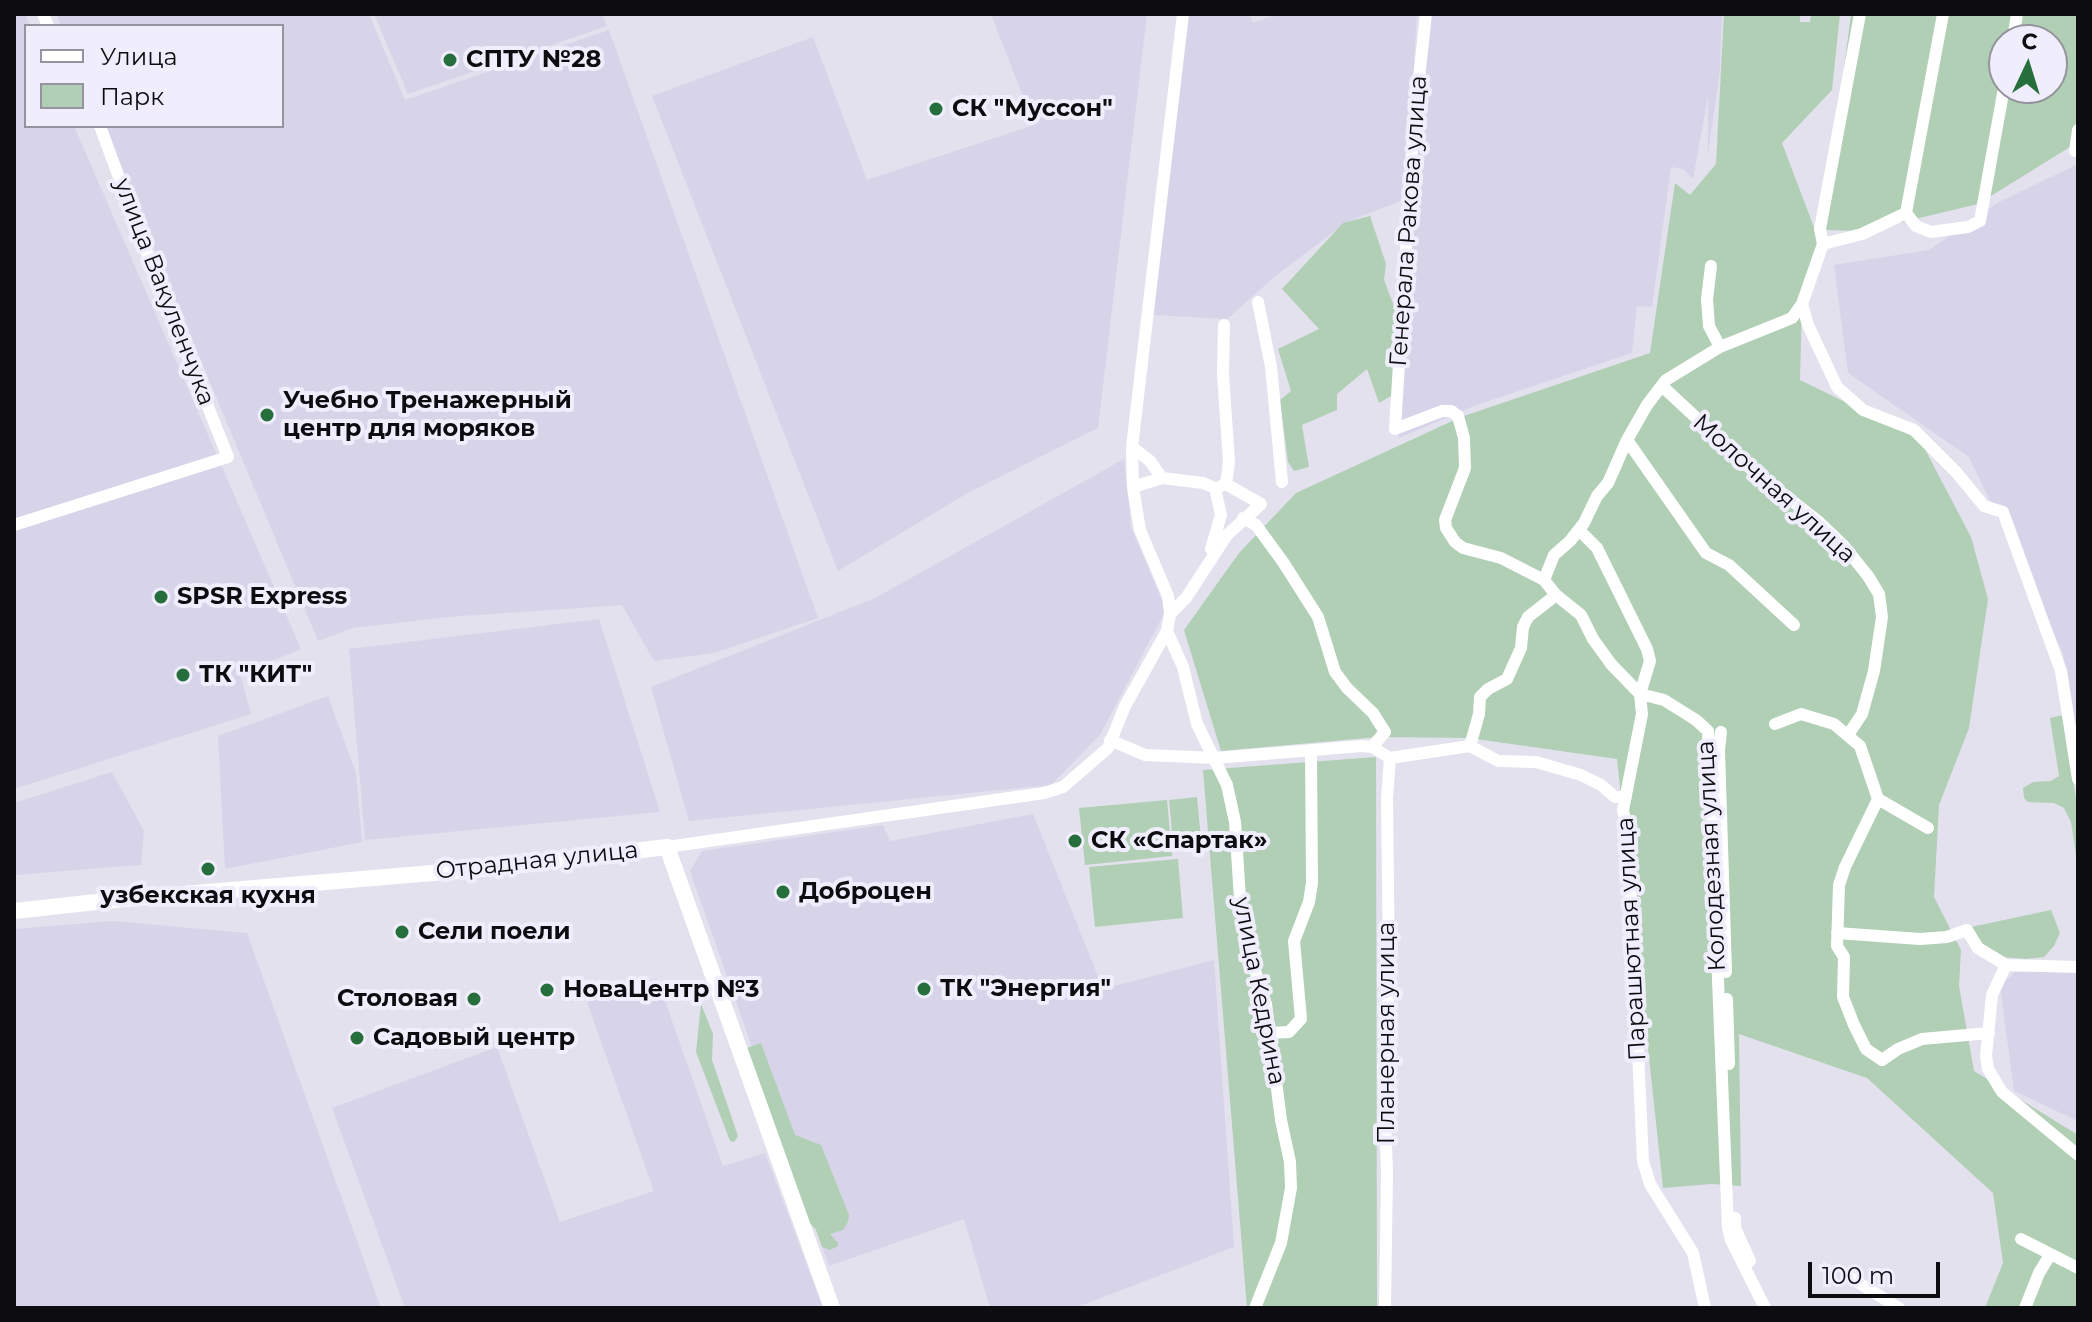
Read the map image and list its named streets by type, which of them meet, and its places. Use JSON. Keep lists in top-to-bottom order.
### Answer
{
  "streets": {
    "main road": ["Отрадная улица"],
    "street": [
      "Генерала Ракова улица",
      "улица Вакуленчука",
      "Молочная улица",
      "Колодезная улица",
      "Парашютная улица",
      "улица Кедрина",
      "Планерная улица"
    ]
  },
  "crossings": [
    ["Генерала Ракова улица", "Колодезная улица"],
    ["Колодезная улица", "Парашютная улица"]
  ],
  "places": [
    "СПТУ №28",
    "СК \"Муссон\"",
    "Учебно Тренажерный центр для моряков",
    "SPSR Express",
    "ТК \"КИТ\"",
    "СК «Спартак»",
    "узбекская кухня",
    "Доброцен",
    "Сели поели",
    "ТК \"Энергия\"",
    "НоваЦентр №3",
    "Столовая",
    "Садовый центр"
  ],
  "legend": ["Улица", "Парк"],
  "scale_bar": "100 m",
  "north": "top"
}
